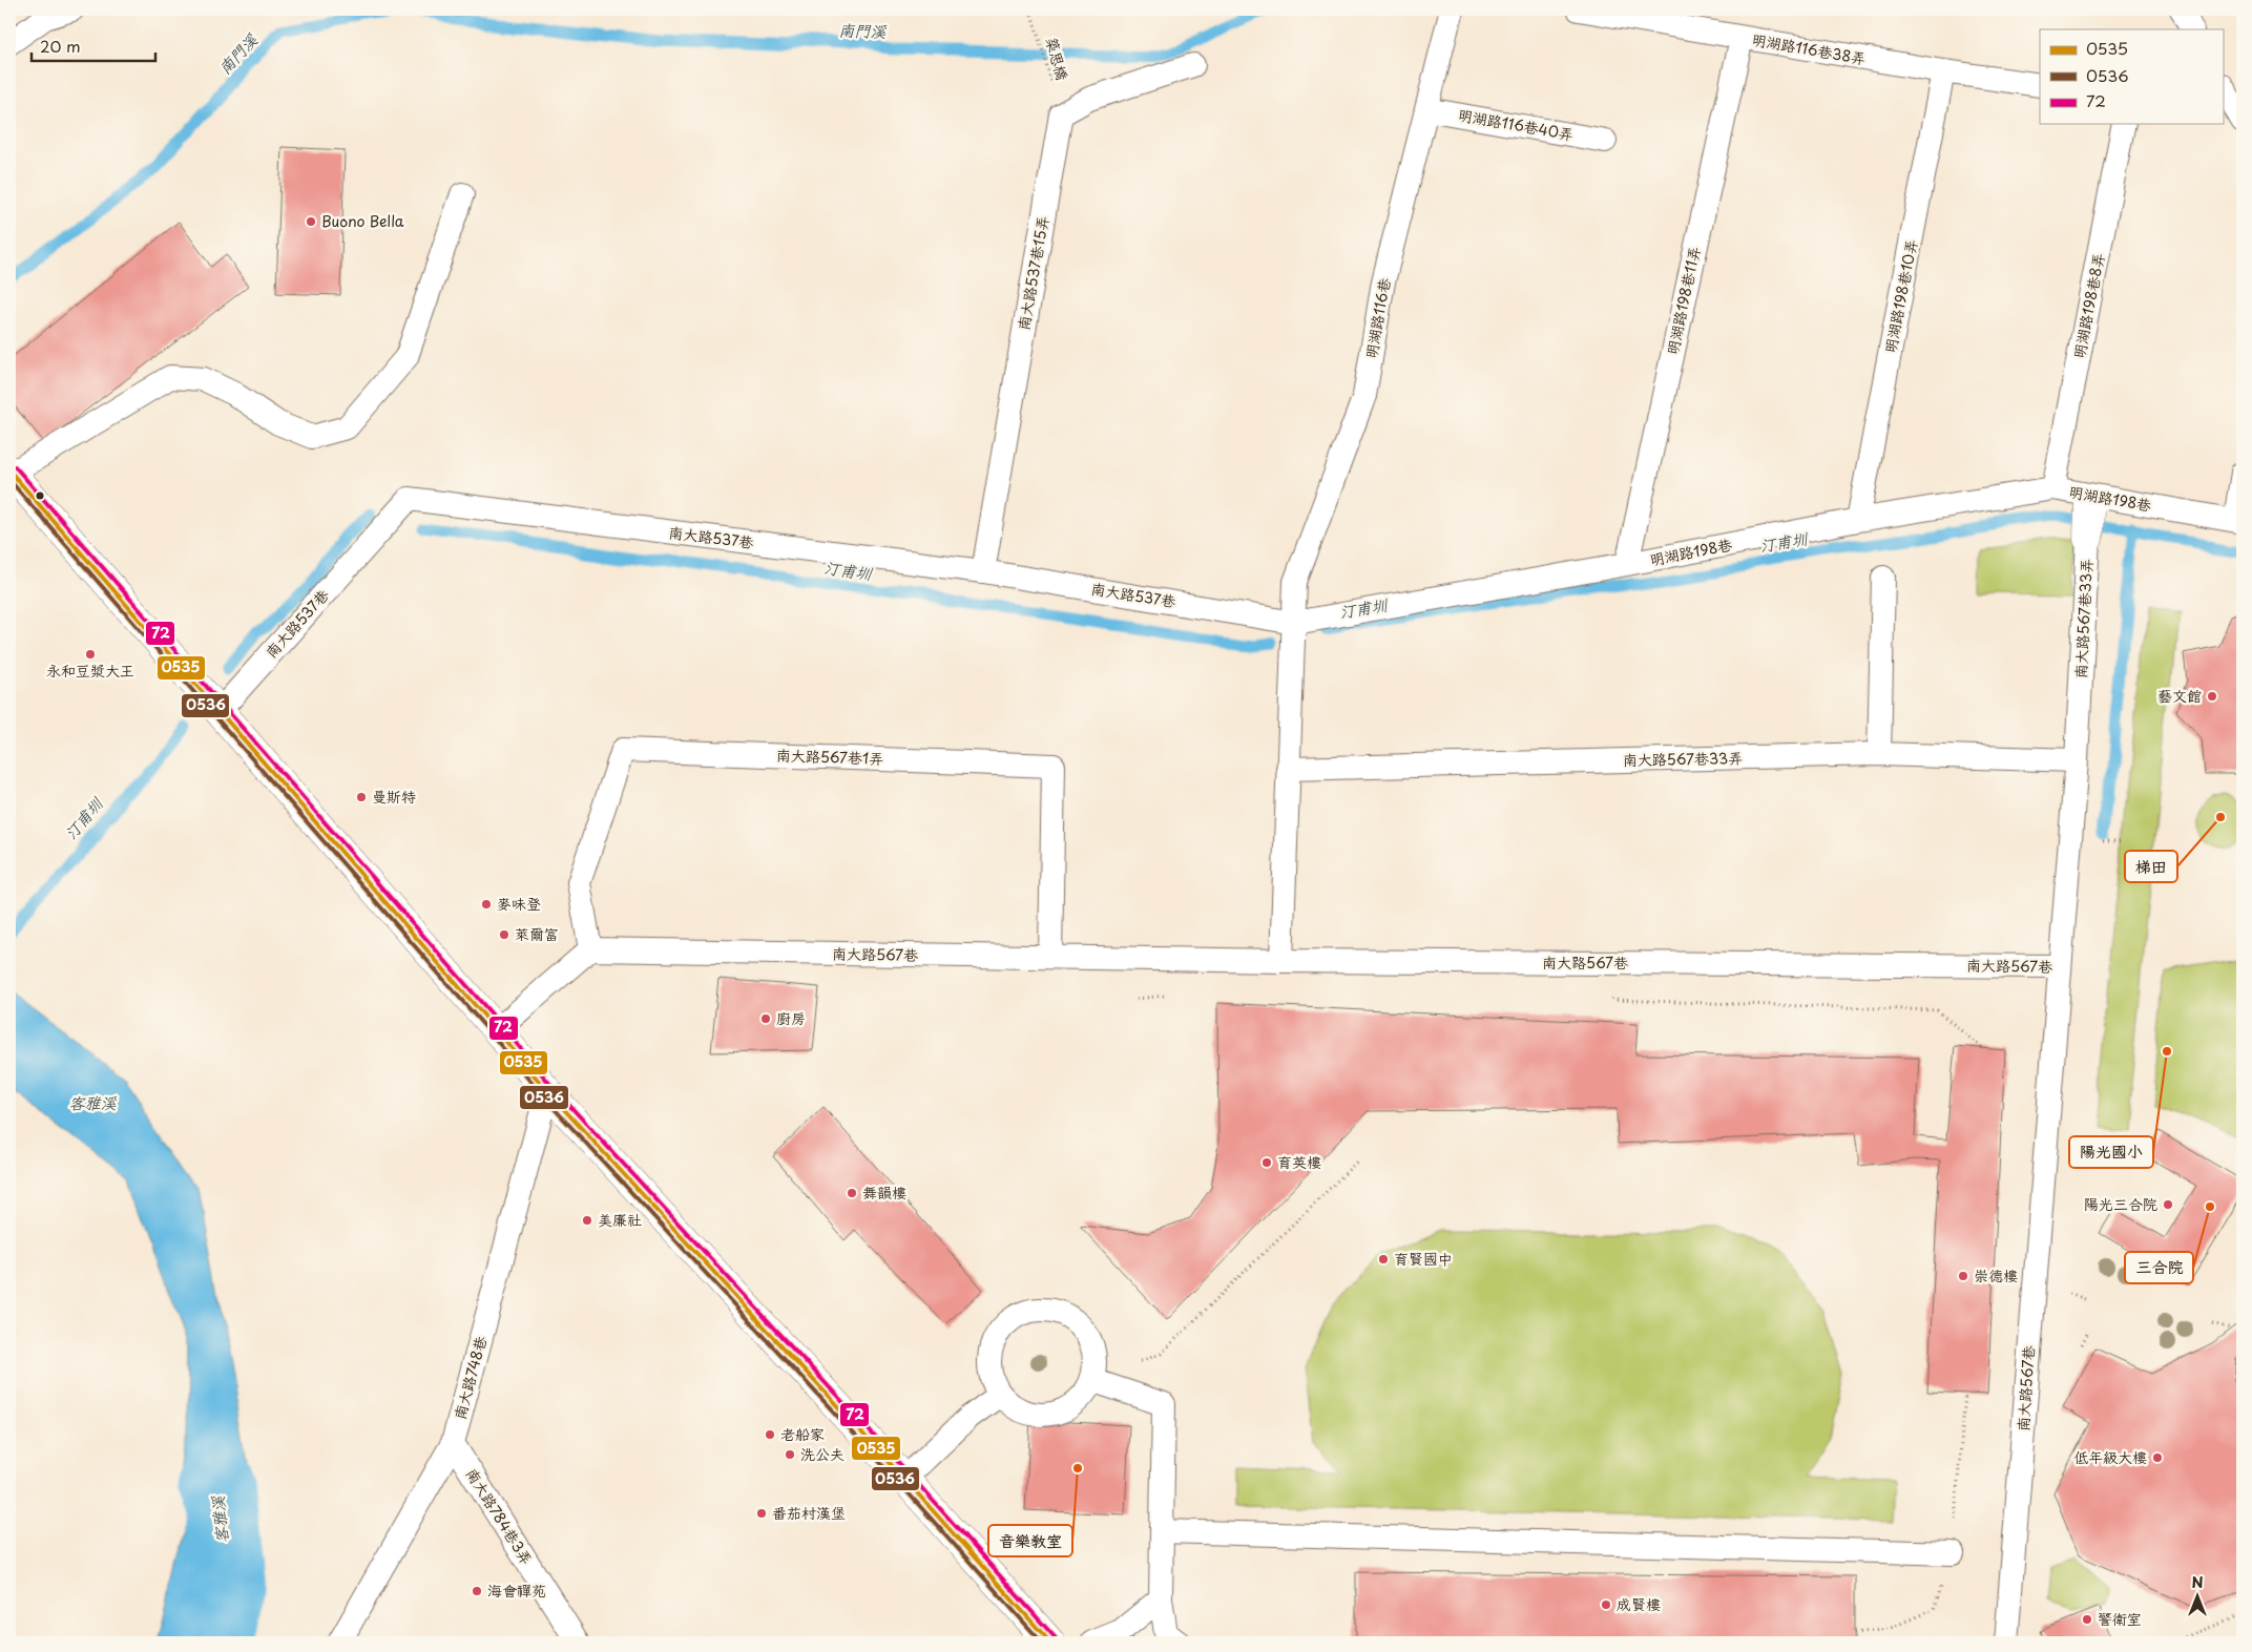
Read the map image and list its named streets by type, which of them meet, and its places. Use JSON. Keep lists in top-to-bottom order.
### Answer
{
  "streets": {
    "lane": [
      "明湖路116巷38弄",
      "明湖路116巷40弄",
      "南大路537巷15弄",
      "明湖路198巷10弄",
      "明湖路198巷11弄",
      "明湖路198巷8弄",
      "明湖路116巷",
      "明湖路198巷",
      "南大路537巷",
      "南大路567巷33弄",
      "南大路567巷1弄",
      "南大路567巷",
      "南大路748巷",
      "南大路784巷3弄"
    ],
    "path": ["築思橋"]
  },
  "crossings": [
    ["明湖路116巷38弄", "明湖路198巷10弄"],
    ["明湖路116巷38弄", "明湖路198巷11弄"],
    ["築思橋", "南大路537巷15弄"],
    ["明湖路116巷40弄", "明湖路116巷"],
    ["南大路537巷15弄", "南大路537巷"],
    ["明湖路198巷10弄", "明湖路198巷"],
    ["明湖路198巷11弄", "明湖路198巷"],
    ["明湖路198巷8弄", "明湖路198巷"],
    ["明湖路116巷", "明湖路198巷"],
    ["明湖路116巷", "南大路537巷"],
    ["明湖路198巷", "南大路537巷"],
    ["南大路567巷33弄", "南大路567巷"],
    ["南大路567巷1弄", "南大路567巷"],
    ["南大路748巷", "南大路784巷3弄"]
  ],
  "water": ["南門溪", "汀甫圳", "客雅溪"],
  "places": [
    "Buono Bella",
    "永和豆漿大王",
    "藝文館",
    "曼斯特",
    "梯田",
    "麥味登",
    "萊爾富",
    "廚房",
    "陽光國小",
    "育英樓",
    "舞韻樓",
    "陽光三合院",
    "三合院",
    "美廉社",
    "育賢國中",
    "崇德樓",
    "老船家",
    "洗公夫",
    "低年級大樓",
    "音樂教室",
    "番茄村漢堡",
    "海會禪苑",
    "成賢樓",
    "警衛室"
  ],
  "lines": ["transit line 72", "transit line 0535", "transit line 0536"],
  "legend": ["0535", "0536", "72"],
  "scale_bar": "20 m",
  "north": "top"
}
